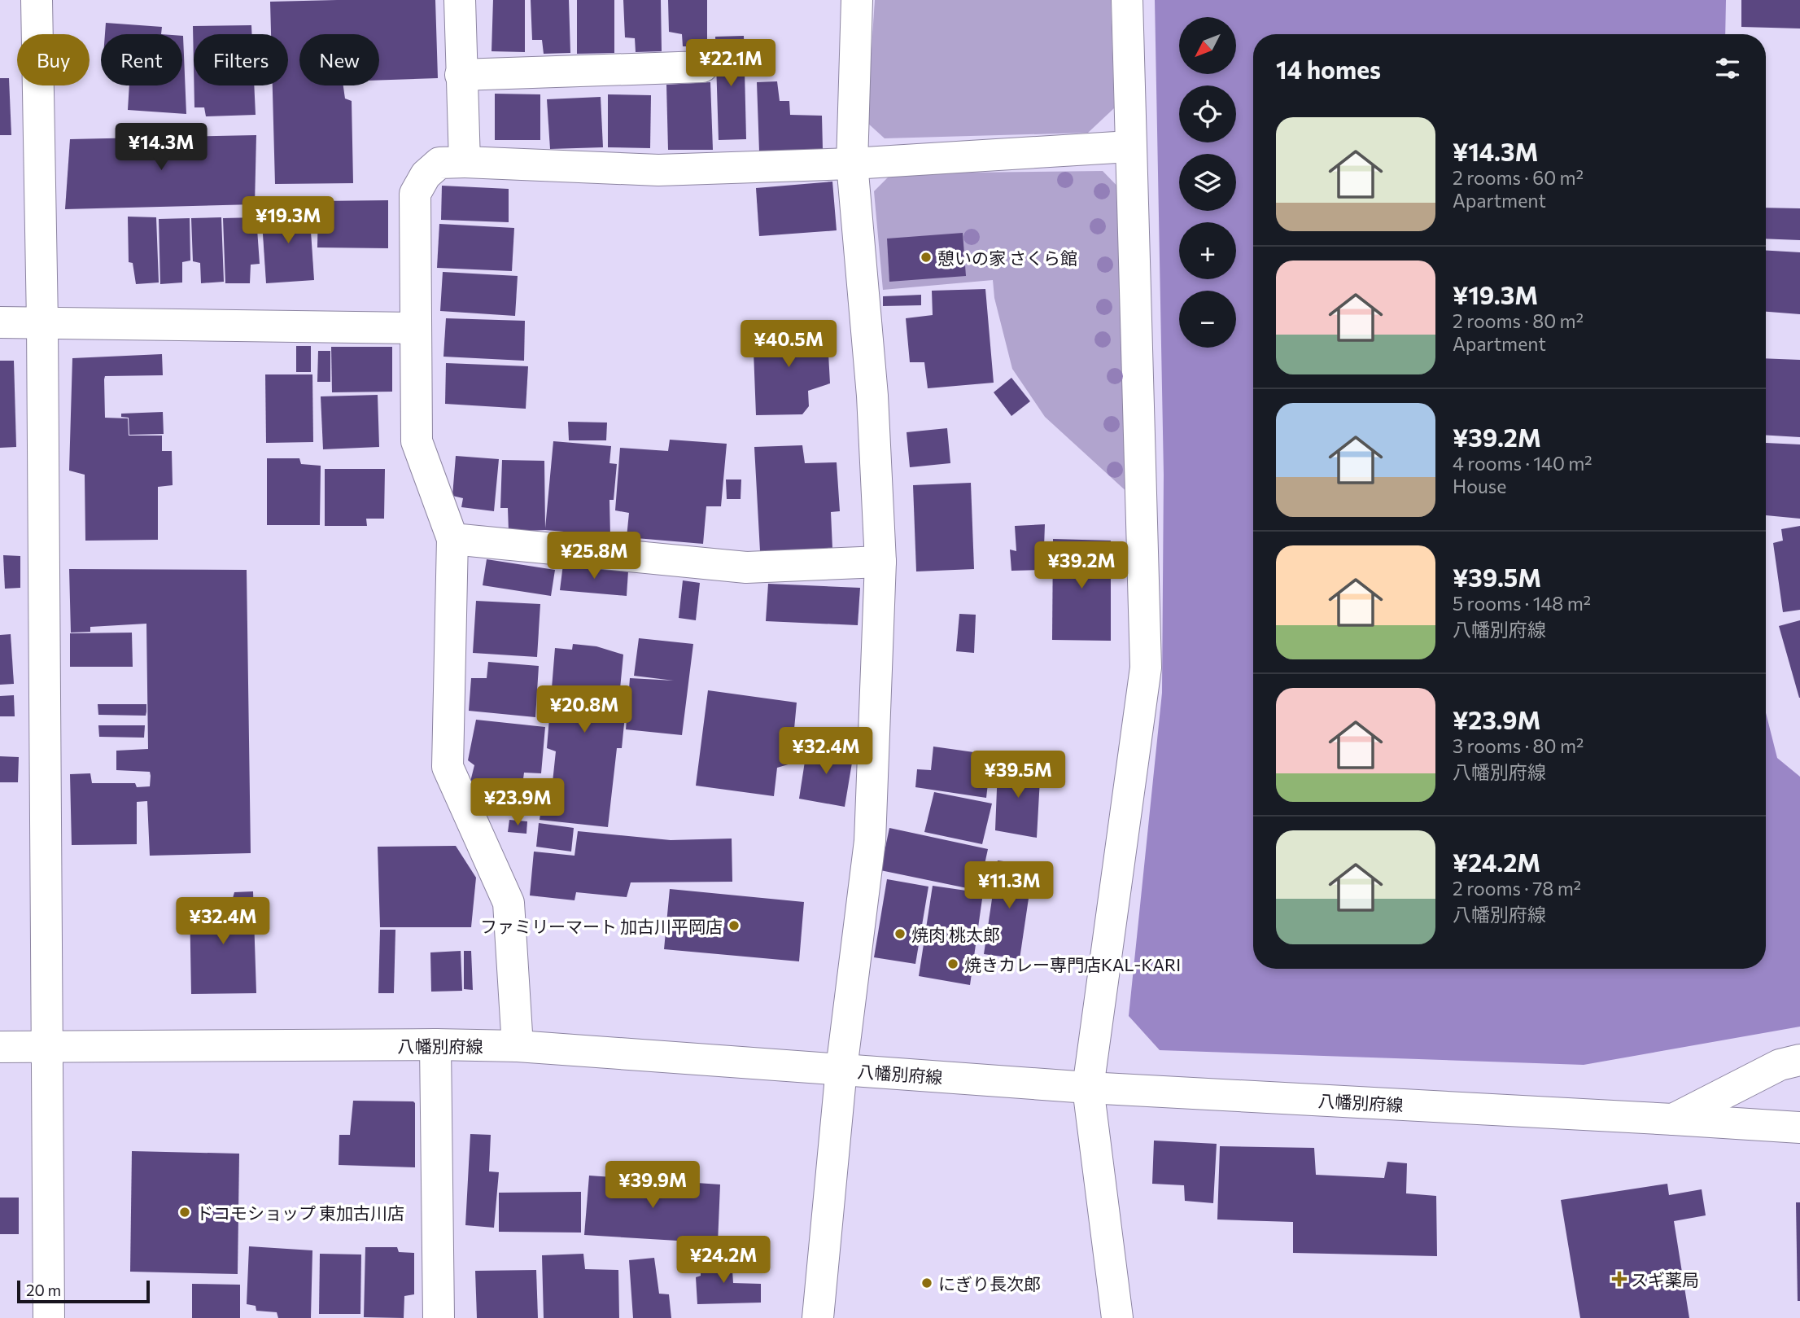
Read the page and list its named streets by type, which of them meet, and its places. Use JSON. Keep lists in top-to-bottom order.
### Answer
{
  "streets": {
    "street": ["八幡別府線"]
  },
  "places": {
    "other": [
      "憩いの家 さくら館",
      "ファミリーマート 加古川平岡店",
      "焼肉 桃太郎",
      "焼きカレー専門店KAL-KARI",
      "ドコモショップ 東加古川店",
      "にぎり長次郎"
    ],
    "health": ["スギ薬局"]
  },
  "scale_bar": "20 m",
  "north": "bottom left",
  "page": {
    "map_buttons": ["+", "−"],
    "chip": [
      "Buy",
      "Rent",
      "Filters",
      "New"
    ],
    "heading": "14 homes",
    "price": [
      "¥22.1M",
      "¥14.3M",
      "¥19.3M",
      "¥40.5M",
      "¥25.8M",
      "¥39.2M",
      "¥20.8M",
      "¥32.4M",
      "¥39.5M",
      "¥23.9M",
      "¥11.3M",
      "¥32.4M",
      "¥39.9M",
      "¥24.2M"
    ],
    "list": [
      {
        "name": "¥14.3M",
        "note": "2 rooms · 60 m² · Apartment"
      },
      {
        "name": "¥19.3M",
        "note": "2 rooms · 80 m² · Apartment"
      },
      {
        "name": "¥39.2M",
        "note": "4 rooms · 140 m² · House"
      },
      {
        "name": "¥39.5M",
        "note": "5 rooms · 148 m² · 八幡別府線"
      },
      {
        "name": "¥23.9M",
        "note": "3 rooms · 80 m² · 八幡別府線"
      },
      {
        "name": "¥24.2M",
        "note": "2 rooms · 78 m² · 八幡別府線"
      }
    ],
    "scale": "20 m"
  }
}
